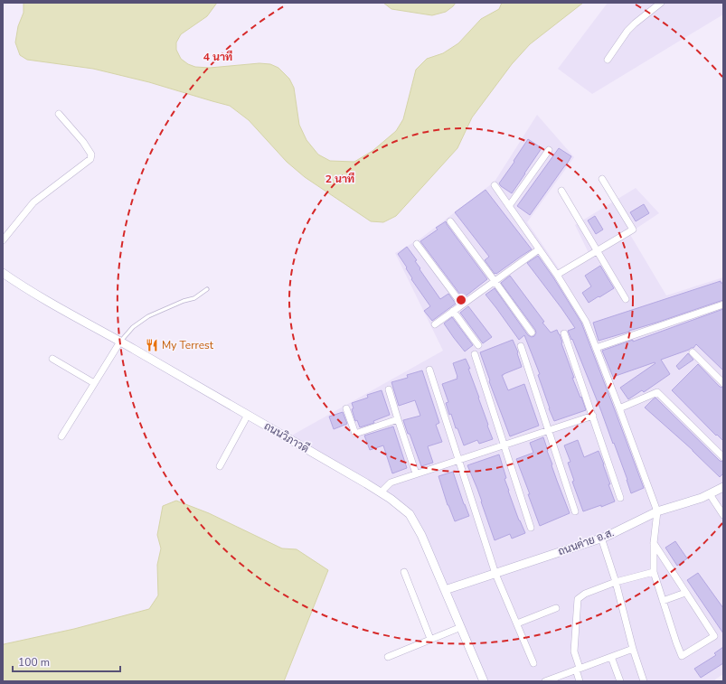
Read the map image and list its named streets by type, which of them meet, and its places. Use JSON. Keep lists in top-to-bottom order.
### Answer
{
  "streets": {
    "street": ["ถนนวิภาวดี", "ถนนค่าย อ.ส."]
  },
  "crossings": [
    ["ถนนวิภาวดี", "ถนนค่าย อ.ส."]
  ],
  "places": {
    "restaurant": ["My Terrest"]
  },
  "scale_bar": "100 m",
  "rings": ["4 นาที", "2 นาที"]
}
